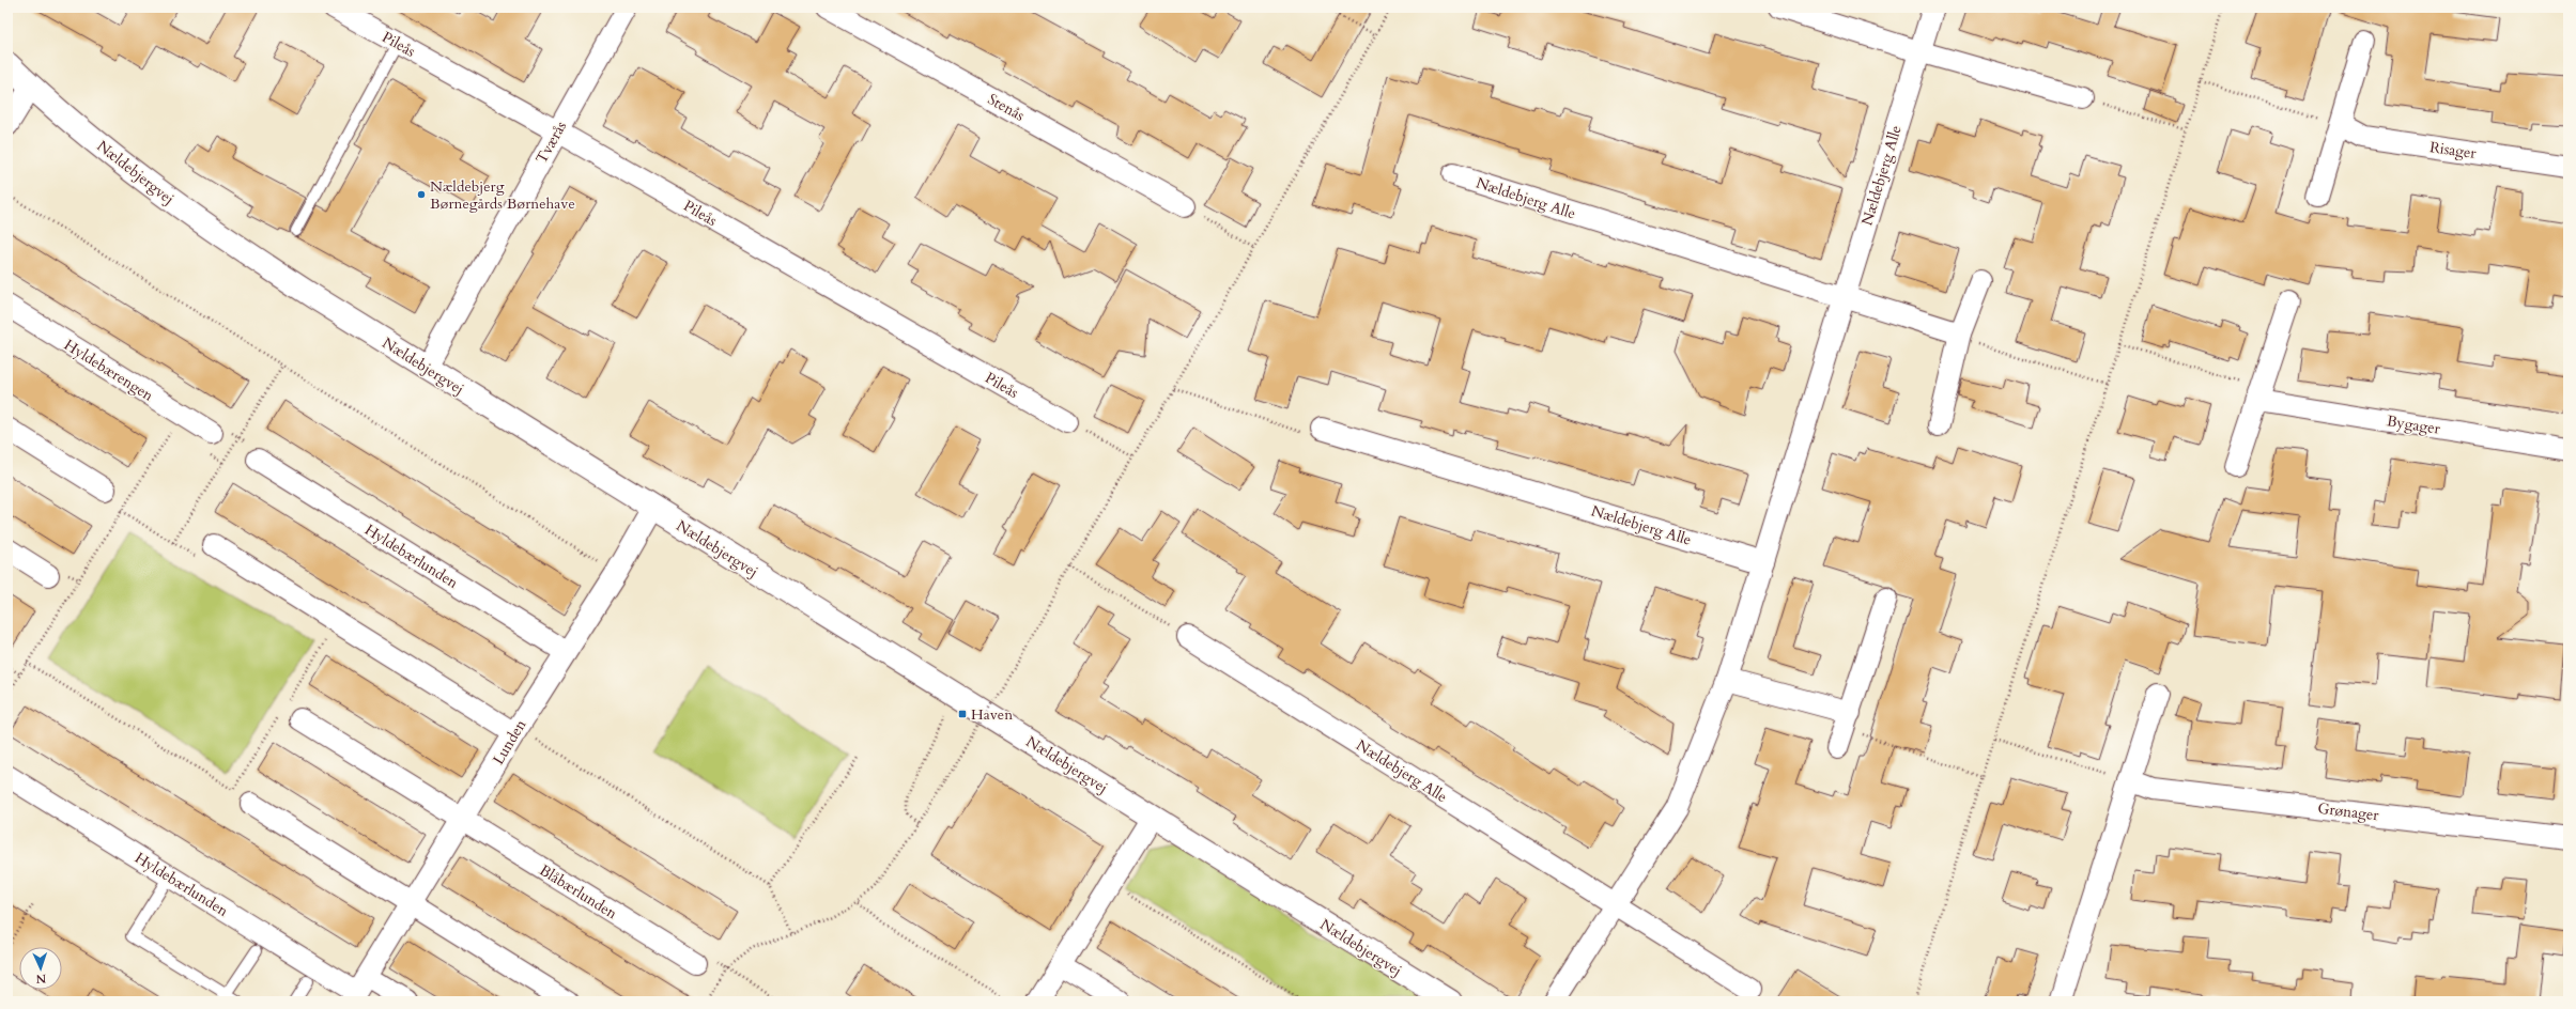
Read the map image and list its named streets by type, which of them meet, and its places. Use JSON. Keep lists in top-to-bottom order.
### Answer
{
  "streets": {
    "street": [
      "Pileås",
      "Stenås",
      "Tværås",
      "Risager",
      "Nældebjergvej",
      "Nældebjerg Alle",
      "Hyldebærengen",
      "Bygager",
      "Hyldebærlunden",
      "Lunden",
      "Grønager",
      "Blåbærlunden"
    ]
  },
  "crossings": [
    ["Pileås", "Tværås"],
    ["Tværås", "Nældebjergvej"],
    ["Nældebjergvej", "Lunden"],
    ["Hyldebærlunden", "Lunden"],
    ["Lunden", "Blåbærlunden"]
  ],
  "places": {
    "other": ["Nældebjerg Børnegårds Børnehave"],
    "transit": ["Haven"]
  },
  "north": "bottom"
}
